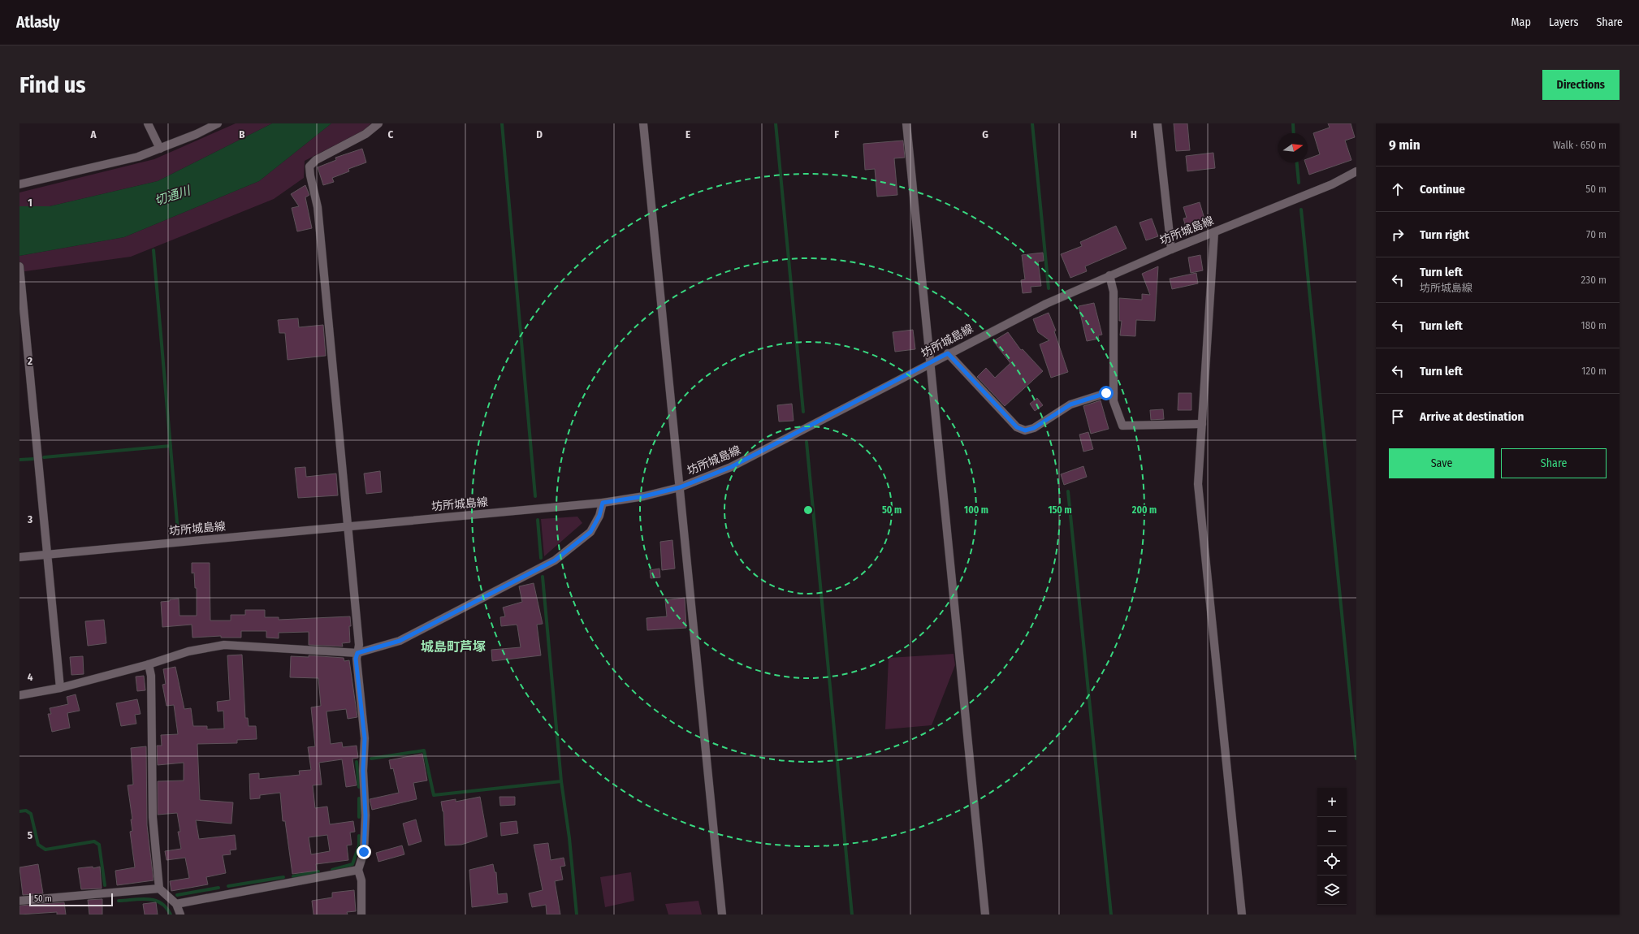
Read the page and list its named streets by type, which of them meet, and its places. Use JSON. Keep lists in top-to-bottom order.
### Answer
{
  "streets": {
    "street": ["坊所城島線"]
  },
  "districts": ["城島町芦塚"],
  "water": ["切通川"],
  "scale_bar": "50 m",
  "north": "right",
  "page": {
    "header": "Atlasly",
    "nav": ["Map", "Layers", "Share"],
    "buttons": [
      "Directions",
      ["Save", "Share"]
    ],
    "title": "Find us",
    "heading": ["9 min", "Walk · 650 m"],
    "list": [
      ["Continue", "50 m"],
      ["Turn right", "70 m"],
      ["Turn left", "坊所城島線", "230 m"],
      ["Turn left", "180 m"],
      ["Turn left", "120 m"],
      "Arrive at destination"
    ],
    "map_buttons": ["+", "−"],
    "scale": "50 m"
  },
  "grid": {
    "columns": [
      "A",
      "B",
      "C",
      "D",
      "E",
      "F",
      "G",
      "H"
    ],
    "rows": [
      "1",
      "2",
      "3",
      "4",
      "5"
    ]
  },
  "rings": [
    "50 m",
    "100 m",
    "150 m",
    "200 m"
  ]
}
